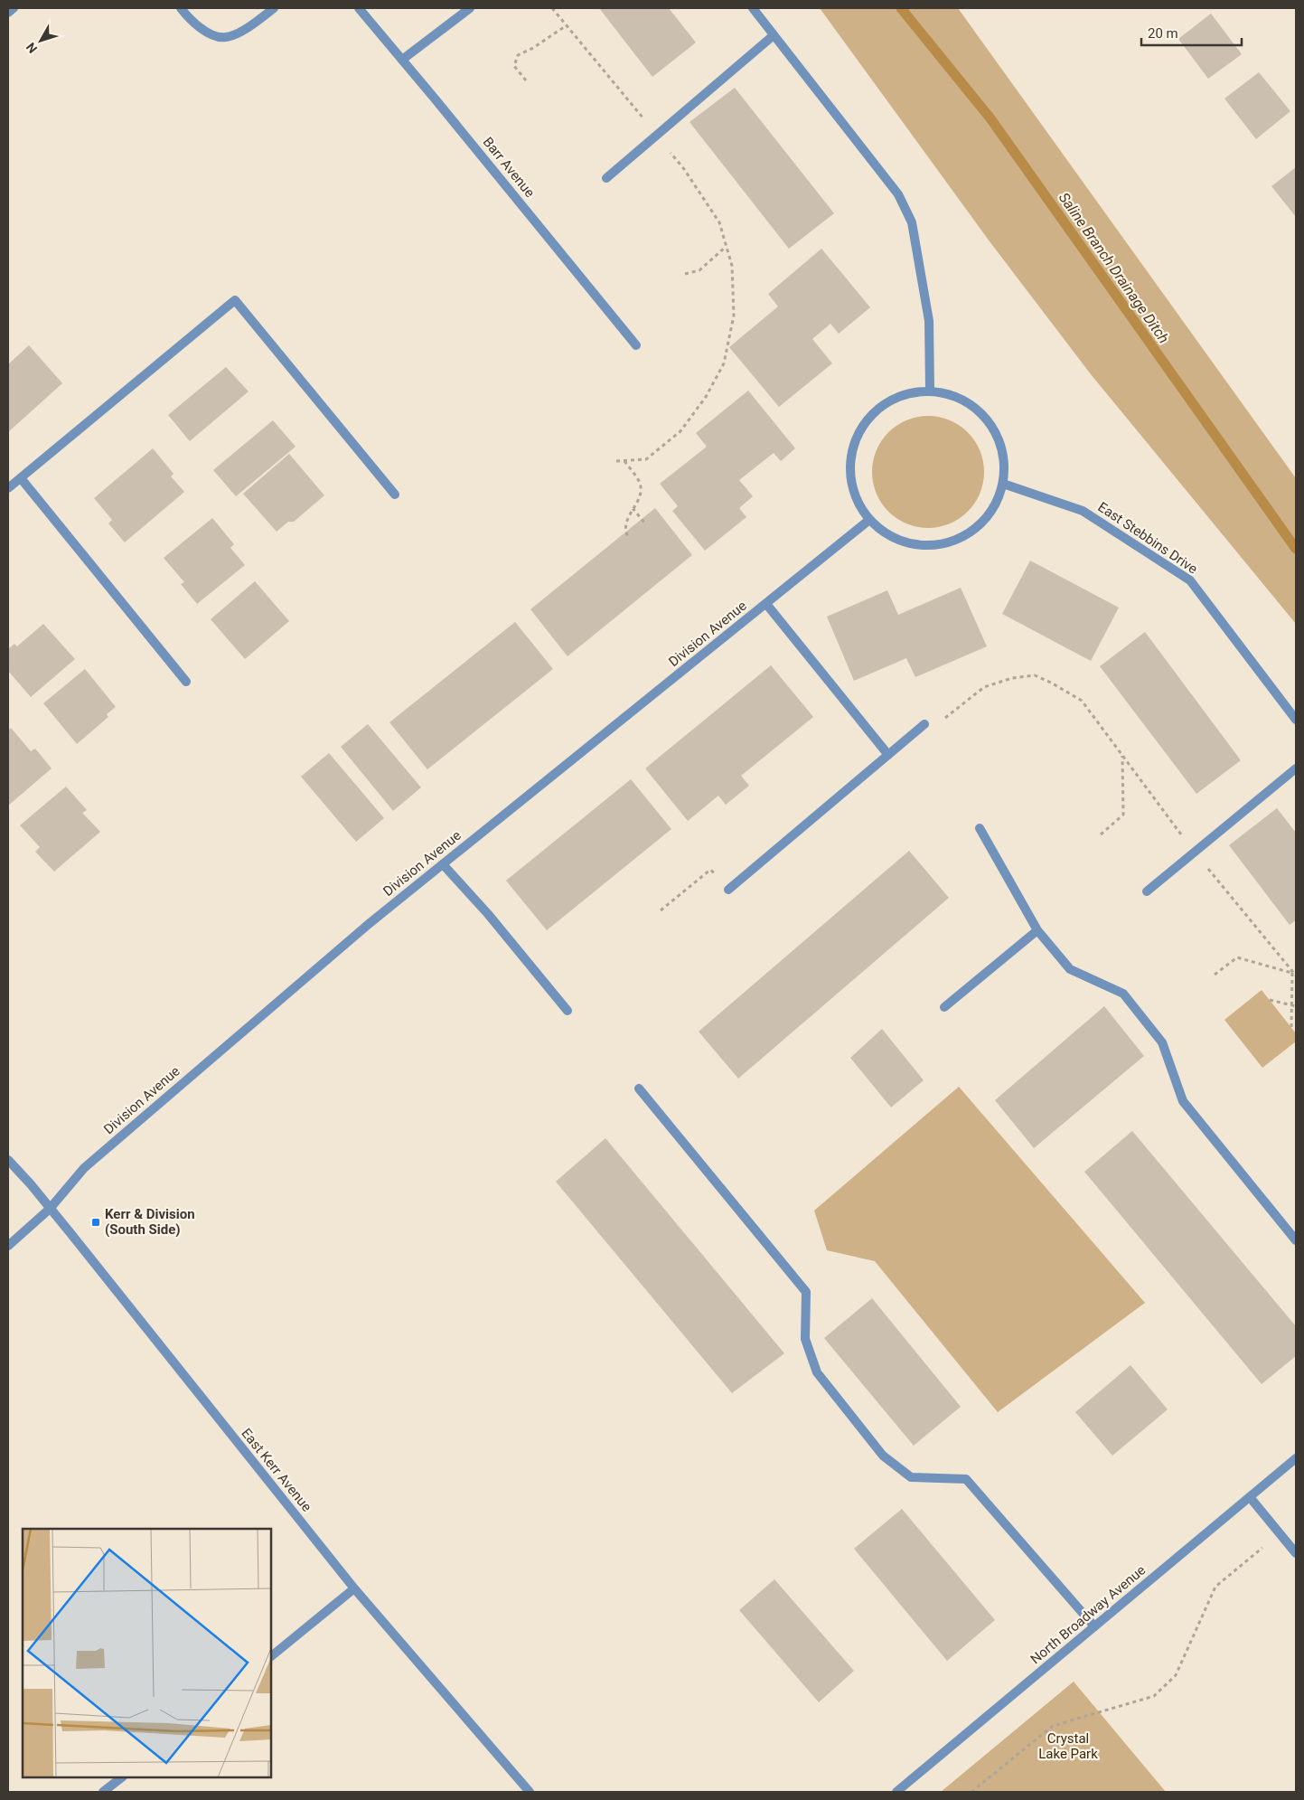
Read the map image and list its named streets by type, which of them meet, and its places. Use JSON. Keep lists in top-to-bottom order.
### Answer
{
  "streets": {
    "street": [
      "Barr Avenue",
      "East Stebbins Drive",
      "Division Avenue",
      "East Kerr Avenue",
      "North Broadway Avenue"
    ]
  },
  "crossings": [
    ["East Stebbins Drive", "Division Avenue"],
    ["Division Avenue", "East Kerr Avenue"]
  ],
  "water": ["Saline Branch Drainage Ditch"],
  "parks": ["Crystal Lake Park"],
  "places": {
    "transit": ["Kerr & Division (South Side)"]
  },
  "scale_bar": "20 m",
  "north": "bottom left"
}
